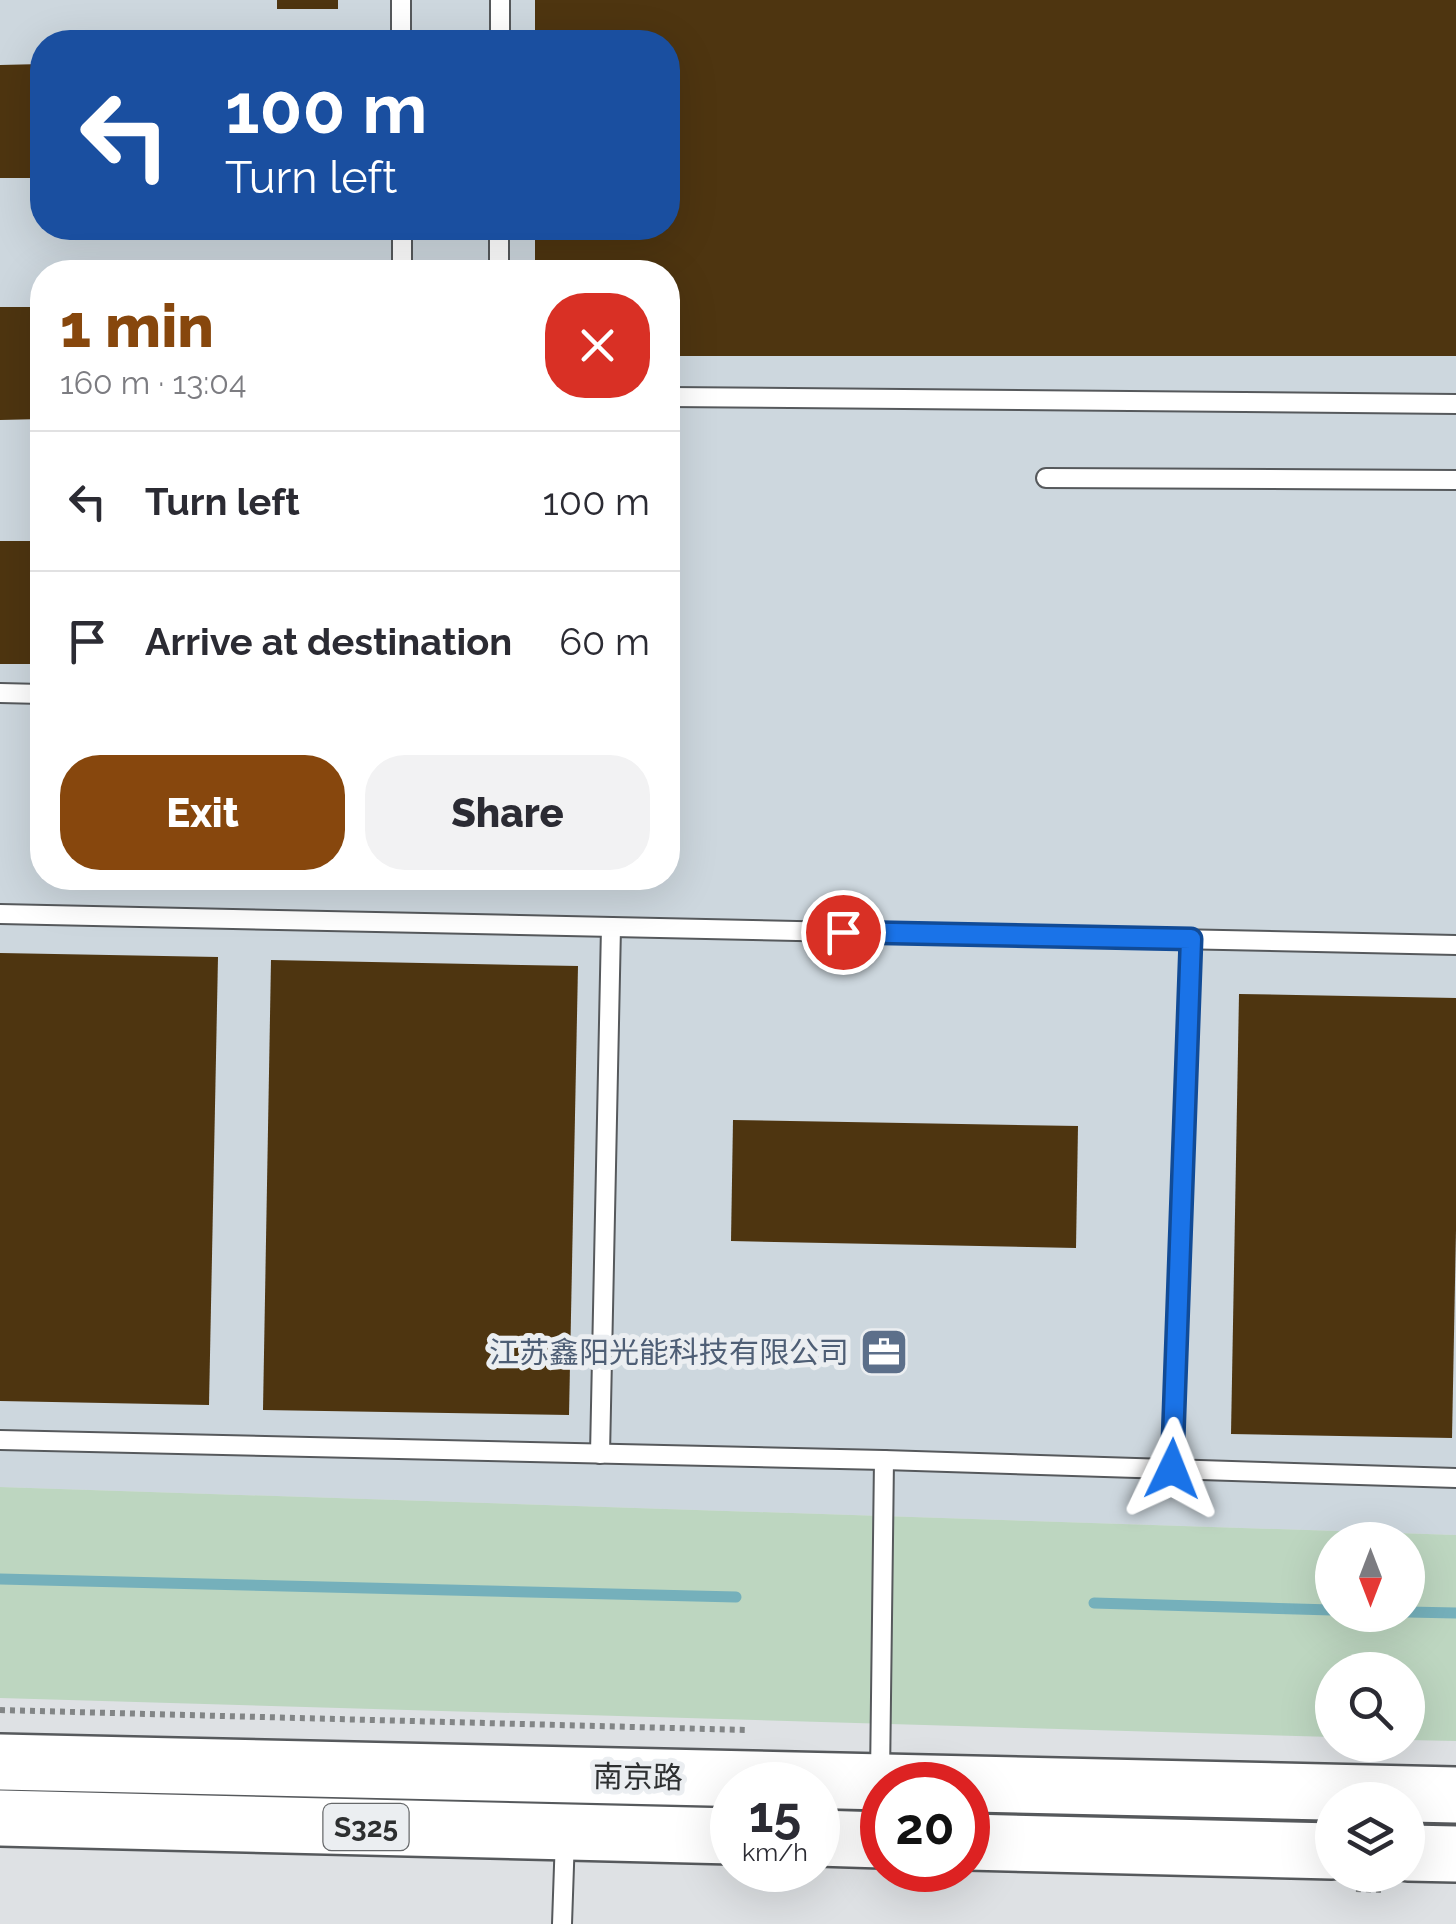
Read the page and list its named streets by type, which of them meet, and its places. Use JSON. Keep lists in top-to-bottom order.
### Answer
{
  "streets": {
    "main road": ["南京路", "S325"]
  },
  "places": {
    "office": ["江苏鑫阳光能科技有限公司"]
  },
  "north": "bottom",
  "page": {
    "turn": ["100 m", "Turn left"],
    "heading": ["1 min", "160 m · 13:04"],
    "list": [
      {
        "name": "Turn left",
        "value": "100 m"
      },
      {
        "name": "Arrive at destination",
        "value": "60 m"
      }
    ],
    "buttons": ["Exit", "Share"],
    "speed": "15 km/h",
    "limit": "20"
  }
}
